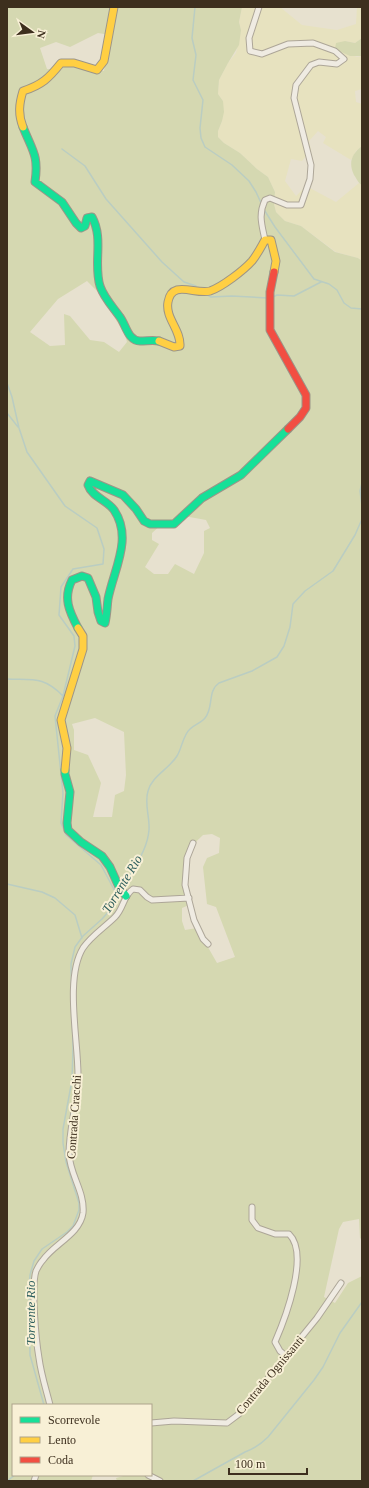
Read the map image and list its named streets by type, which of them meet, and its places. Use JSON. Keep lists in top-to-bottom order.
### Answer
{
  "streets": {
    "street": ["Contrada Cracchi", "Contrada Ognissanti"]
  },
  "water": ["Torrente Rio"],
  "legend": ["Scorrevole", "Lento", "Coda"],
  "scale_bar": "100 m",
  "north": "right"
}
